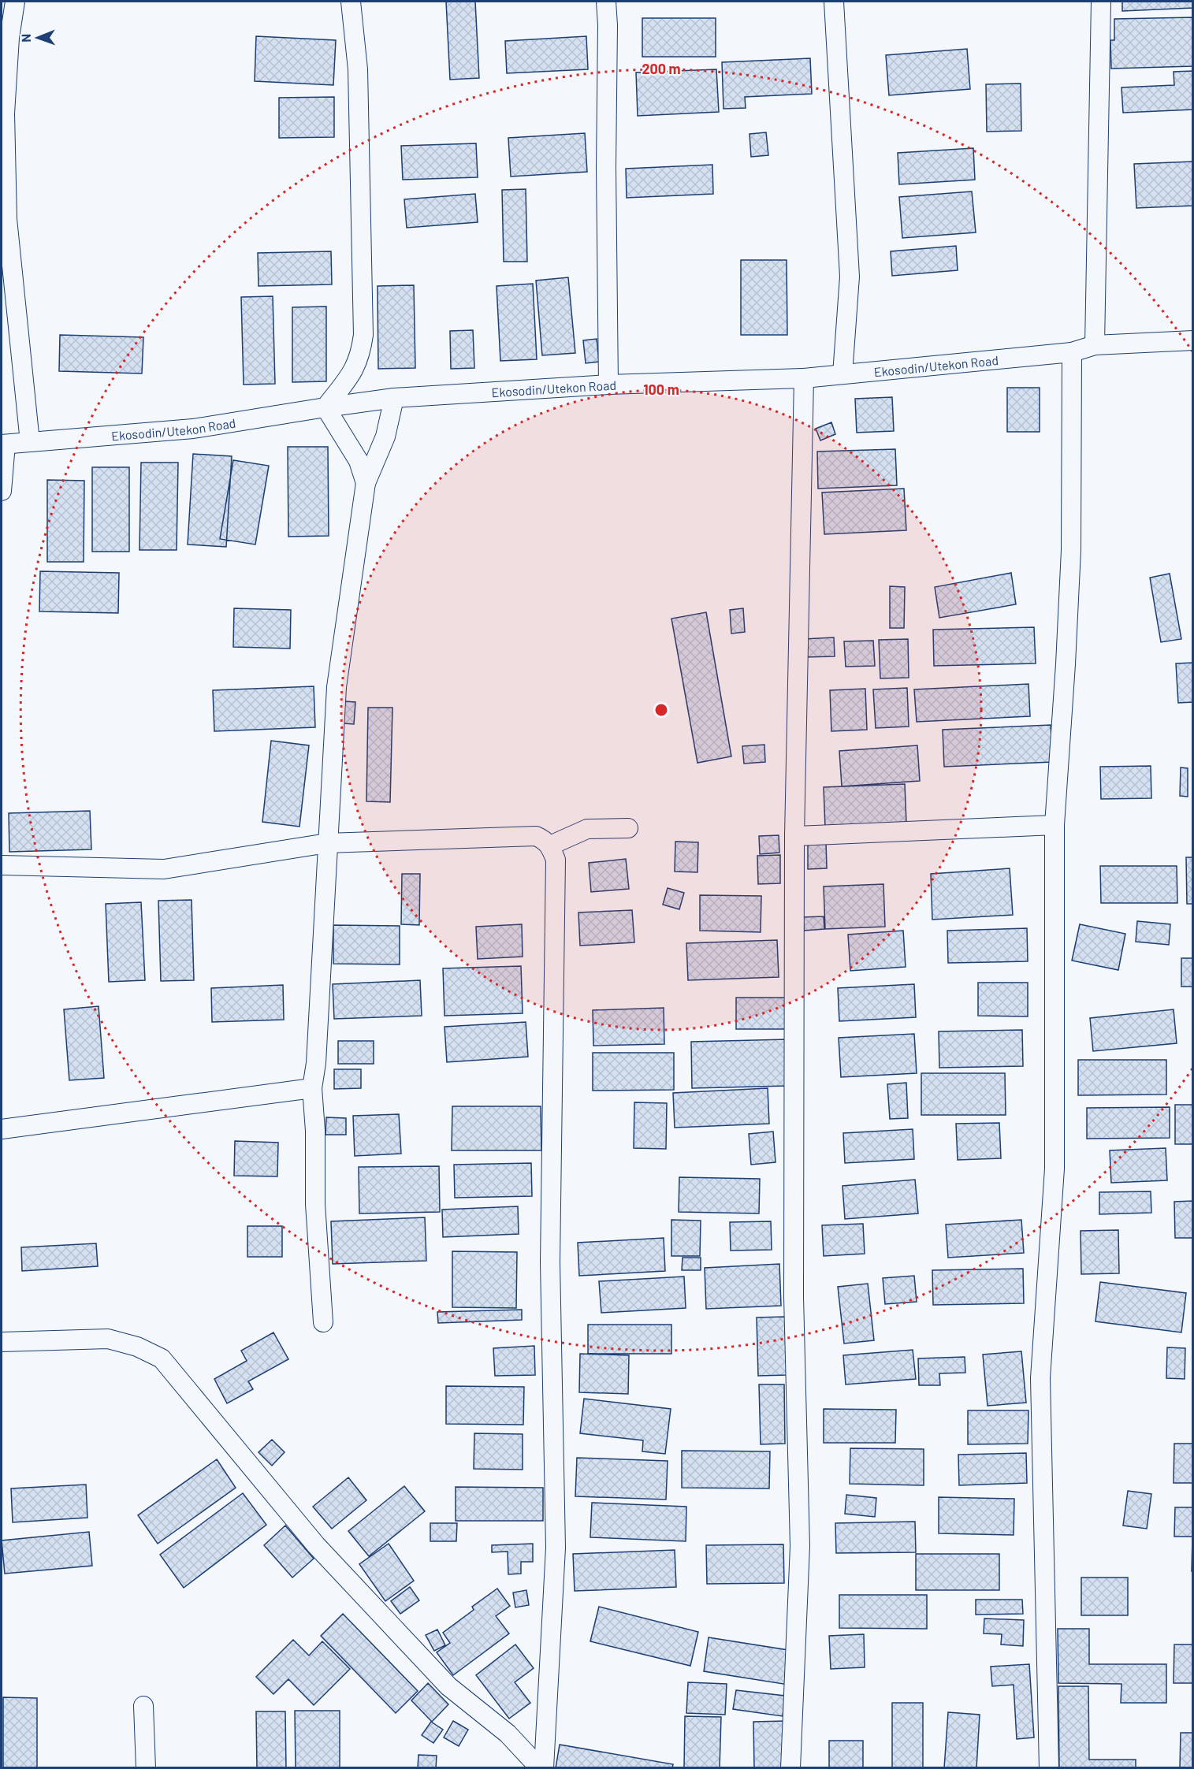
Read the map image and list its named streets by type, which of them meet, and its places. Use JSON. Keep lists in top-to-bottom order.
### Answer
{
  "streets": {
    "street": ["Ekosodin/Utekon Road"]
  },
  "north": "left",
  "rings": ["200 m", "100 m"]
}
